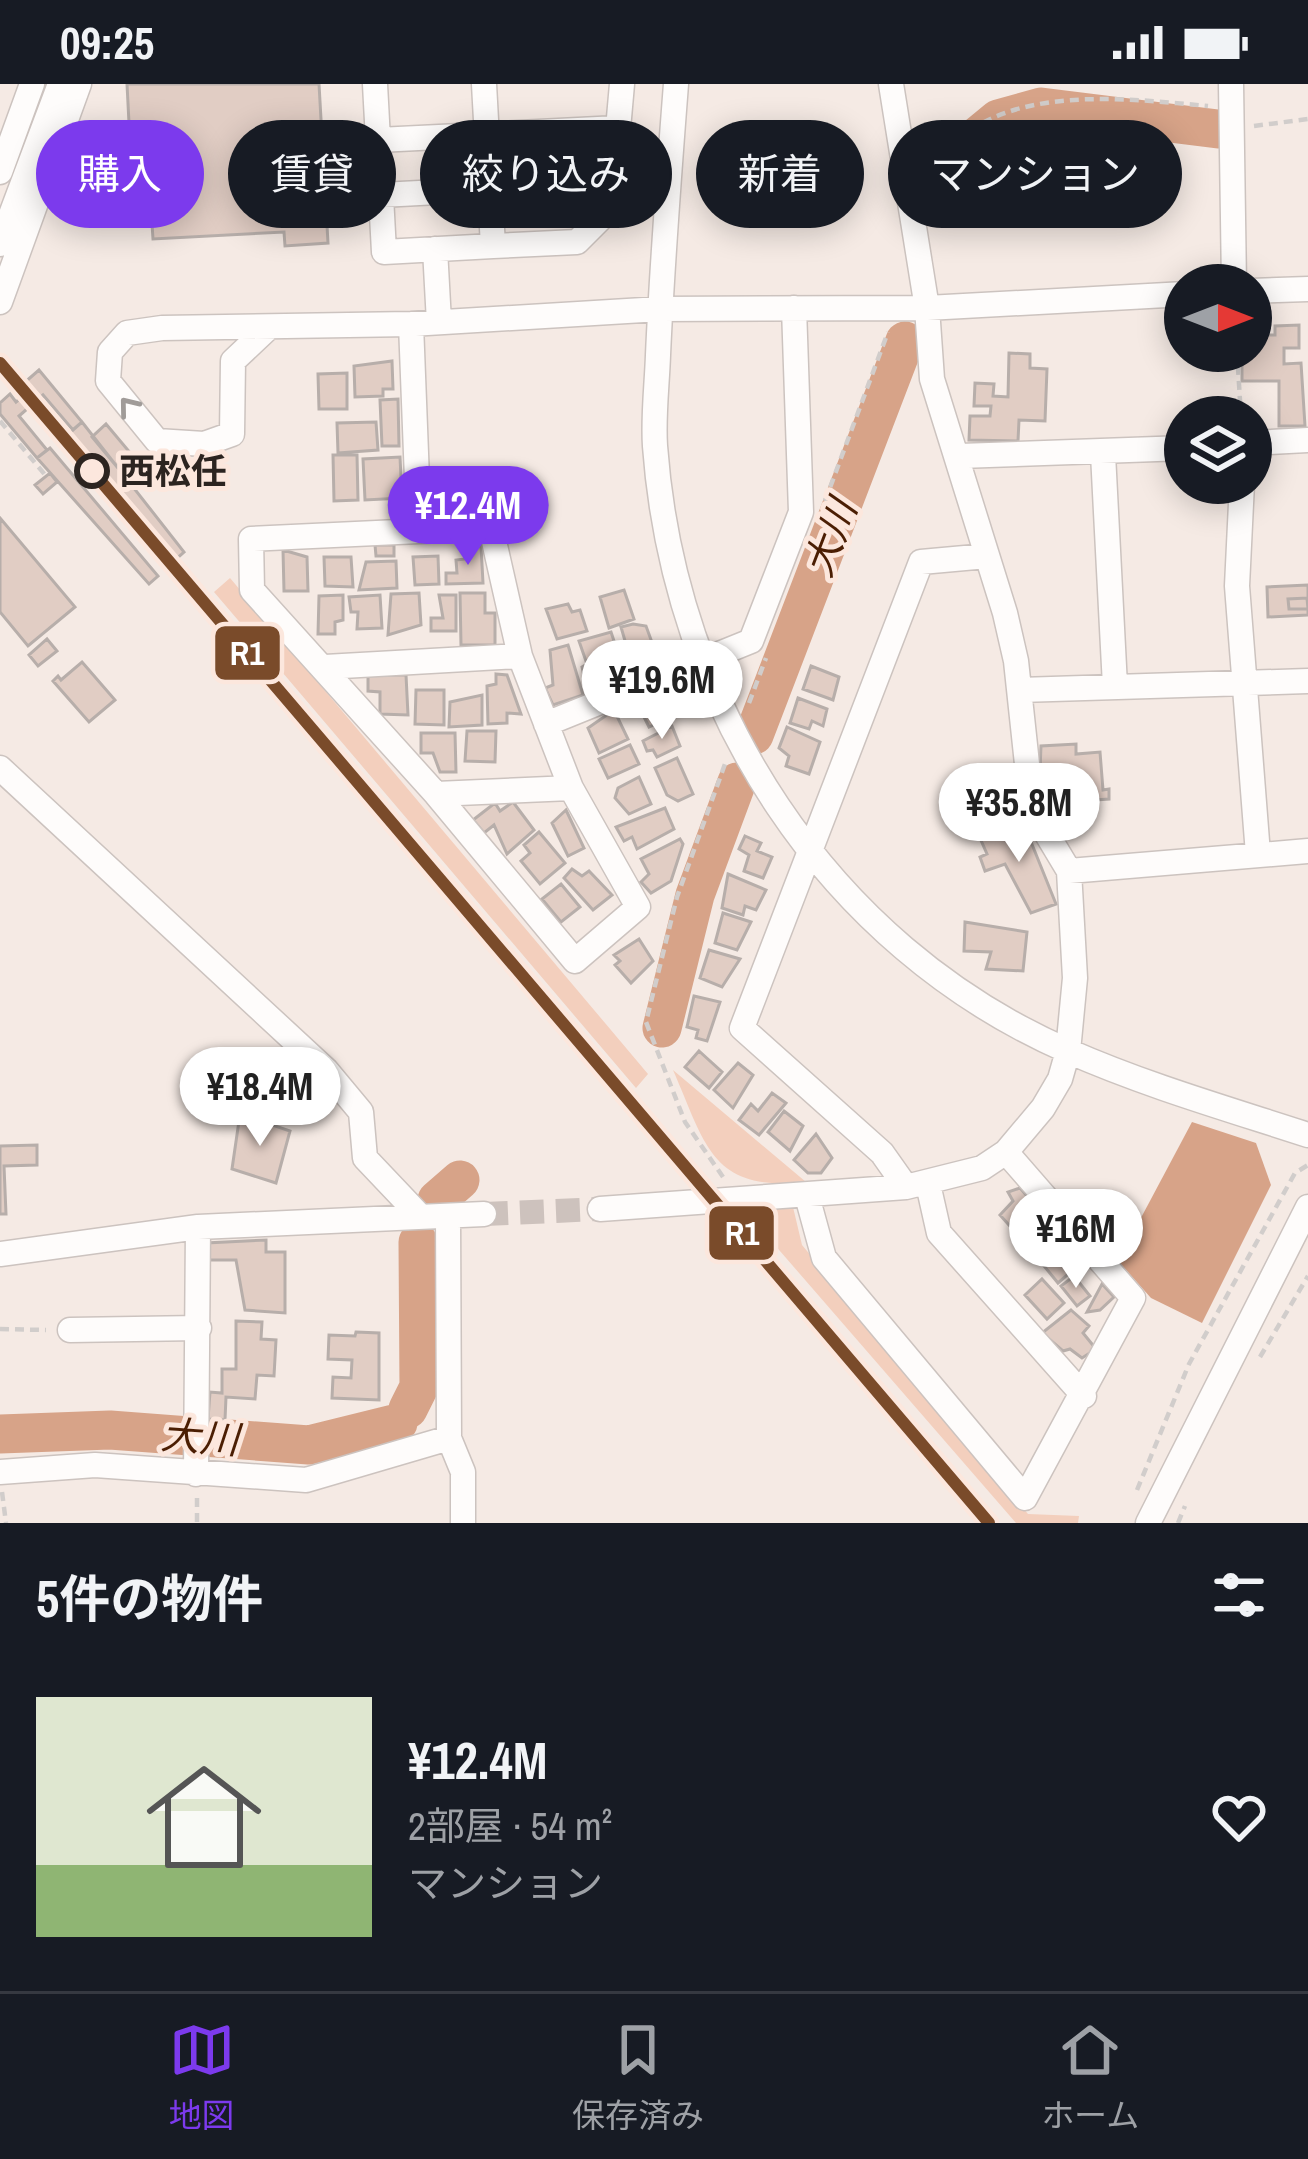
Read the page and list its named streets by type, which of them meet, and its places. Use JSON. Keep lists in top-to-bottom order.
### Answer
{
  "water": ["大川"],
  "places": ["西松任"],
  "lines": ["transit line R1"],
  "north": "right",
  "page": {
    "status": "09:25",
    "chip": [
      "購入",
      "賃貸",
      "絞り込み",
      "新着",
      "マンション"
    ],
    "price": [
      "¥12.4M",
      "¥19.6M",
      "¥35.8M",
      "¥18.4M",
      "¥16M"
    ],
    "heading": "5件の物件",
    "list": [
      {
        "name": "¥12.4M",
        "note": "2部屋 · 54 m² · マンション"
      }
    ],
    "tabs": ["地図", "保存済み", "ホーム"]
  }
}
